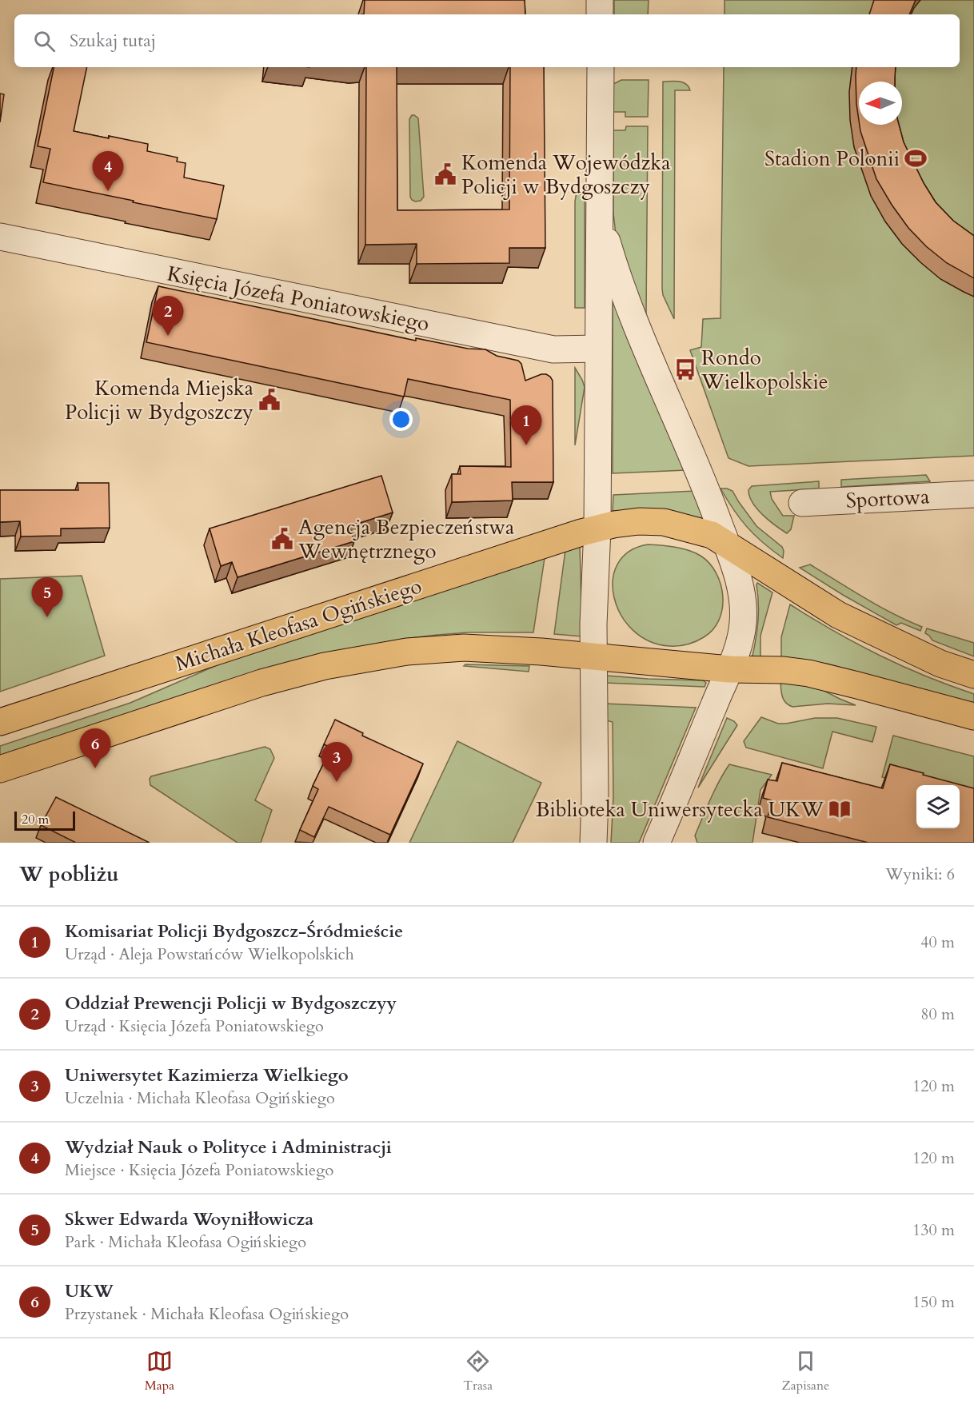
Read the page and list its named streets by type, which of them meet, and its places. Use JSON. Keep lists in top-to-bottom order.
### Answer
{
  "streets": {
    "main road": ["Michała Kleofasa Ogińskiego"],
    "street": ["Księcia Józefa Poniatowskiego", "Sportowa"]
  },
  "places": {
    "sports": ["Stadion Polonii"],
    "public building": ["Komenda Wojewódzka Policji w Bydgoszczy", "Komenda Miejska Policji w Bydgoszczy", "Agencja Bezpieczeństwa Wewnętrznego"],
    "bus stop": ["Rondo Wielkopolskie"],
    "library": ["Biblioteka Uniwersytecka UKW"]
  },
  "scale_bar": "20 m",
  "north": "left",
  "page": {
    "search": "Szukaj tutaj",
    "pins": [
      "4",
      "2",
      "1",
      "5",
      "6",
      "3"
    ],
    "scale": "20 m",
    "heading": ["W pobliżu", "Wyniki: 6"],
    "list": [
      {
        "mark": "1",
        "name": "Komisariat Policji Bydgoszcz-Śródmieście",
        "note": "Urząd · Aleja Powstańców Wielkopolskich",
        "value": "40 m"
      },
      {
        "mark": "2",
        "name": "Oddział Prewencji Policji w Bydgoszczyy",
        "note": "Urząd · Księcia Józefa Poniatowskiego",
        "value": "80 m"
      },
      {
        "mark": "3",
        "name": "Uniwersytet Kazimierza Wielkiego",
        "note": "Uczelnia · Michała Kleofasa Ogińskiego",
        "value": "120 m"
      },
      {
        "mark": "4",
        "name": "Wydział Nauk o Polityce i Administracji",
        "note": "Miejsce · Księcia Józefa Poniatowskiego",
        "value": "120 m"
      },
      {
        "mark": "5",
        "name": "Skwer Edwarda Woyniłłowicza",
        "note": "Park · Michała Kleofasa Ogińskiego",
        "value": "130 m"
      },
      {
        "mark": "6",
        "name": "UKW",
        "note": "Przystanek · Michała Kleofasa Ogińskiego",
        "value": "150 m"
      }
    ],
    "nav": ["Mapa", "Trasa", "Zapisane"]
  }
}
